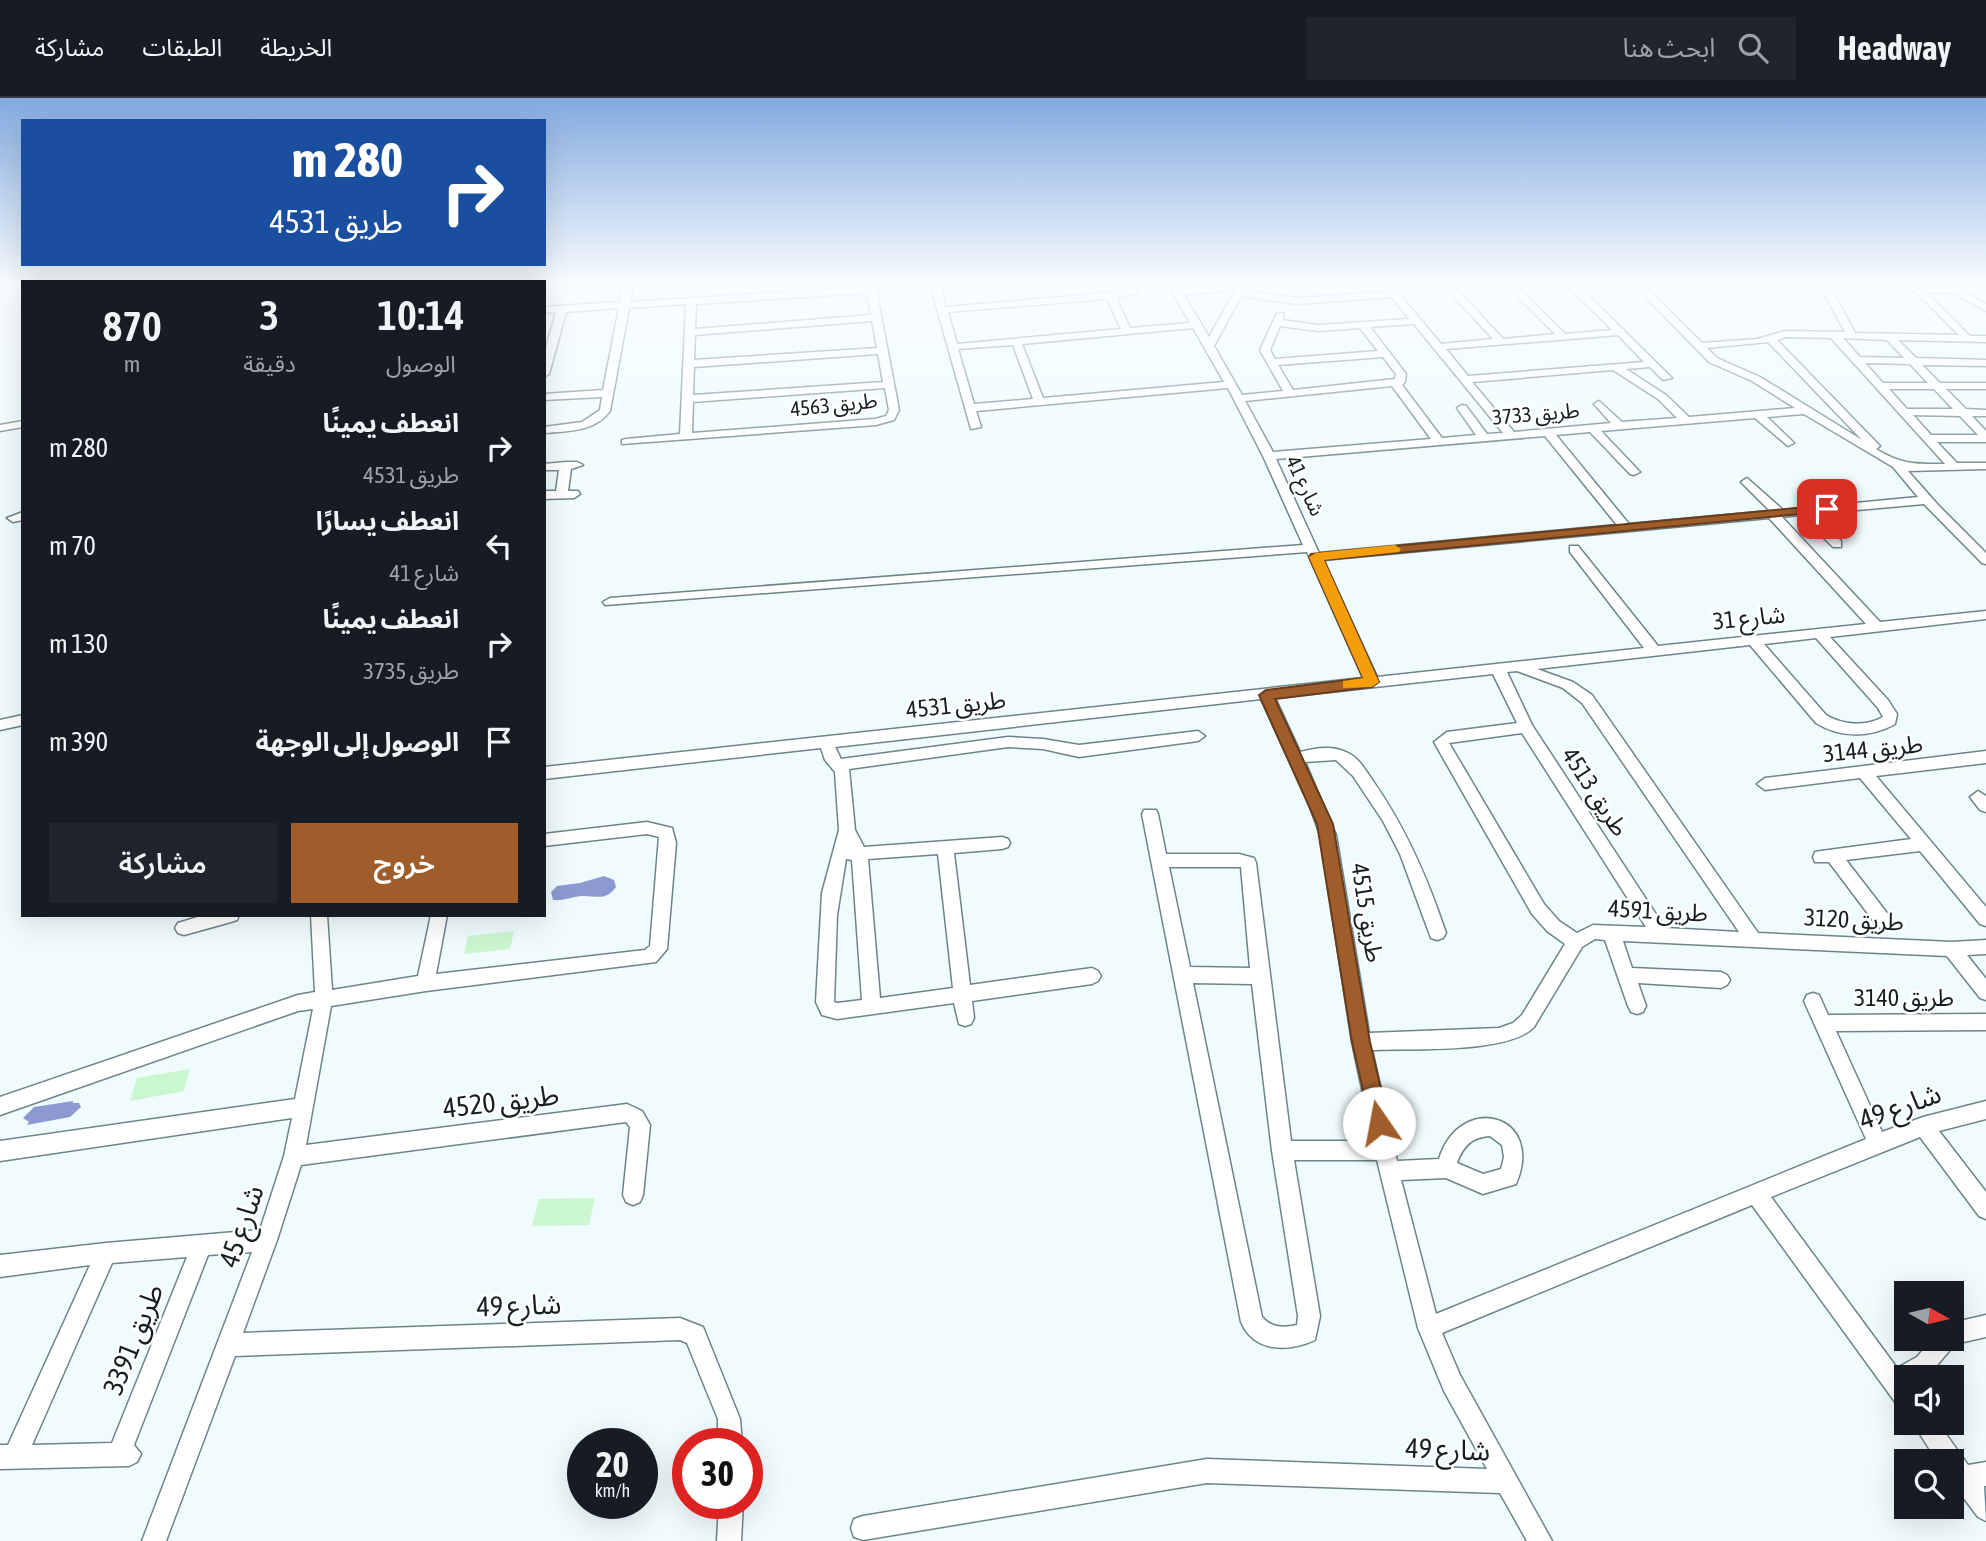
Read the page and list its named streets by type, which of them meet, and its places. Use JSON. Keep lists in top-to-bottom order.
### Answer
{
  "streets": {
    "street": [
      "طريق 4563",
      "طريق 3733",
      "شارع 41",
      "شارع 31",
      "طريق 4531",
      "طريق 3144",
      "طريق 4513",
      "طريق 4591",
      "طريق 4515",
      "طريق 3120",
      "طريق 3140",
      "طريق 4520",
      "شارع 49",
      "شارع 45",
      "طريق 3391"
    ]
  },
  "crossings": [
    ["طريق 3733", "شارع 41"],
    ["شارع 41", "شارع 31"],
    ["شارع 41", "طريق 4531"],
    ["شارع 31", "طريق 4531"],
    ["شارع 31", "طريق 4513"],
    ["شارع 31", "طريق 4591"],
    ["شارع 31", "طريق 3120"],
    ["طريق 4531", "طريق 4515"],
    ["طريق 4513", "طريق 4591"],
    ["طريق 4591", "طريق 4515"],
    ["طريق 4591", "طريق 3120"],
    ["طريق 4515", "شارع 49"],
    ["طريق 3140", "شارع 49"],
    ["طريق 4520", "شارع 45"],
    ["شارع 49", "شارع 45"]
  ],
  "north": "right",
  "page": {
    "header": "Headway",
    "search": "ابحث هنا",
    "nav": ["الخريطة", "الطبقات", "مشاركة"],
    "turn": ["280 m", "طريق 4531"],
    "eta": [
      "10:14",
      "الوصول",
      "3",
      "دقيقة",
      "870",
      "m"
    ],
    "list": [
      {
        "name": "انعطف يمينًا",
        "note": "طريق 4531",
        "value": "280 m"
      },
      {
        "name": "انعطف يسارًا",
        "note": "شارع 41",
        "value": "70 m"
      },
      {
        "name": "انعطف يمينًا",
        "note": "طريق 3735",
        "value": "130 m"
      },
      {
        "name": "الوصول إلى الوجهة",
        "value": "390 m"
      }
    ],
    "buttons": ["خروج", "مشاركة"],
    "speed": "20 km/h",
    "limit": "30"
  }
}
